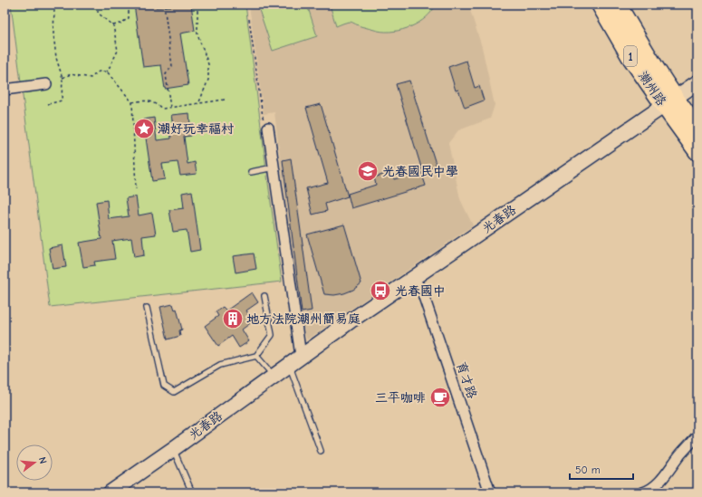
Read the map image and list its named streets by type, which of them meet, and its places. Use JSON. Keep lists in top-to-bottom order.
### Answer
{
  "streets": {
    "main road": ["1", "潮州路", "光春路"],
    "street": ["育才路"]
  },
  "crossings": [
    ["潮州路", "光春路"],
    ["光春路", "育才路"]
  ],
  "places": {
    "place": ["潮好玩幸福村"],
    "school or university": ["光春國民中學"],
    "bus stop": ["光春國中"],
    "building": ["地方法院潮州簡易庭"],
    "cafe": ["三平咖啡"]
  },
  "scale_bar": "50 m",
  "north": "right"
}
